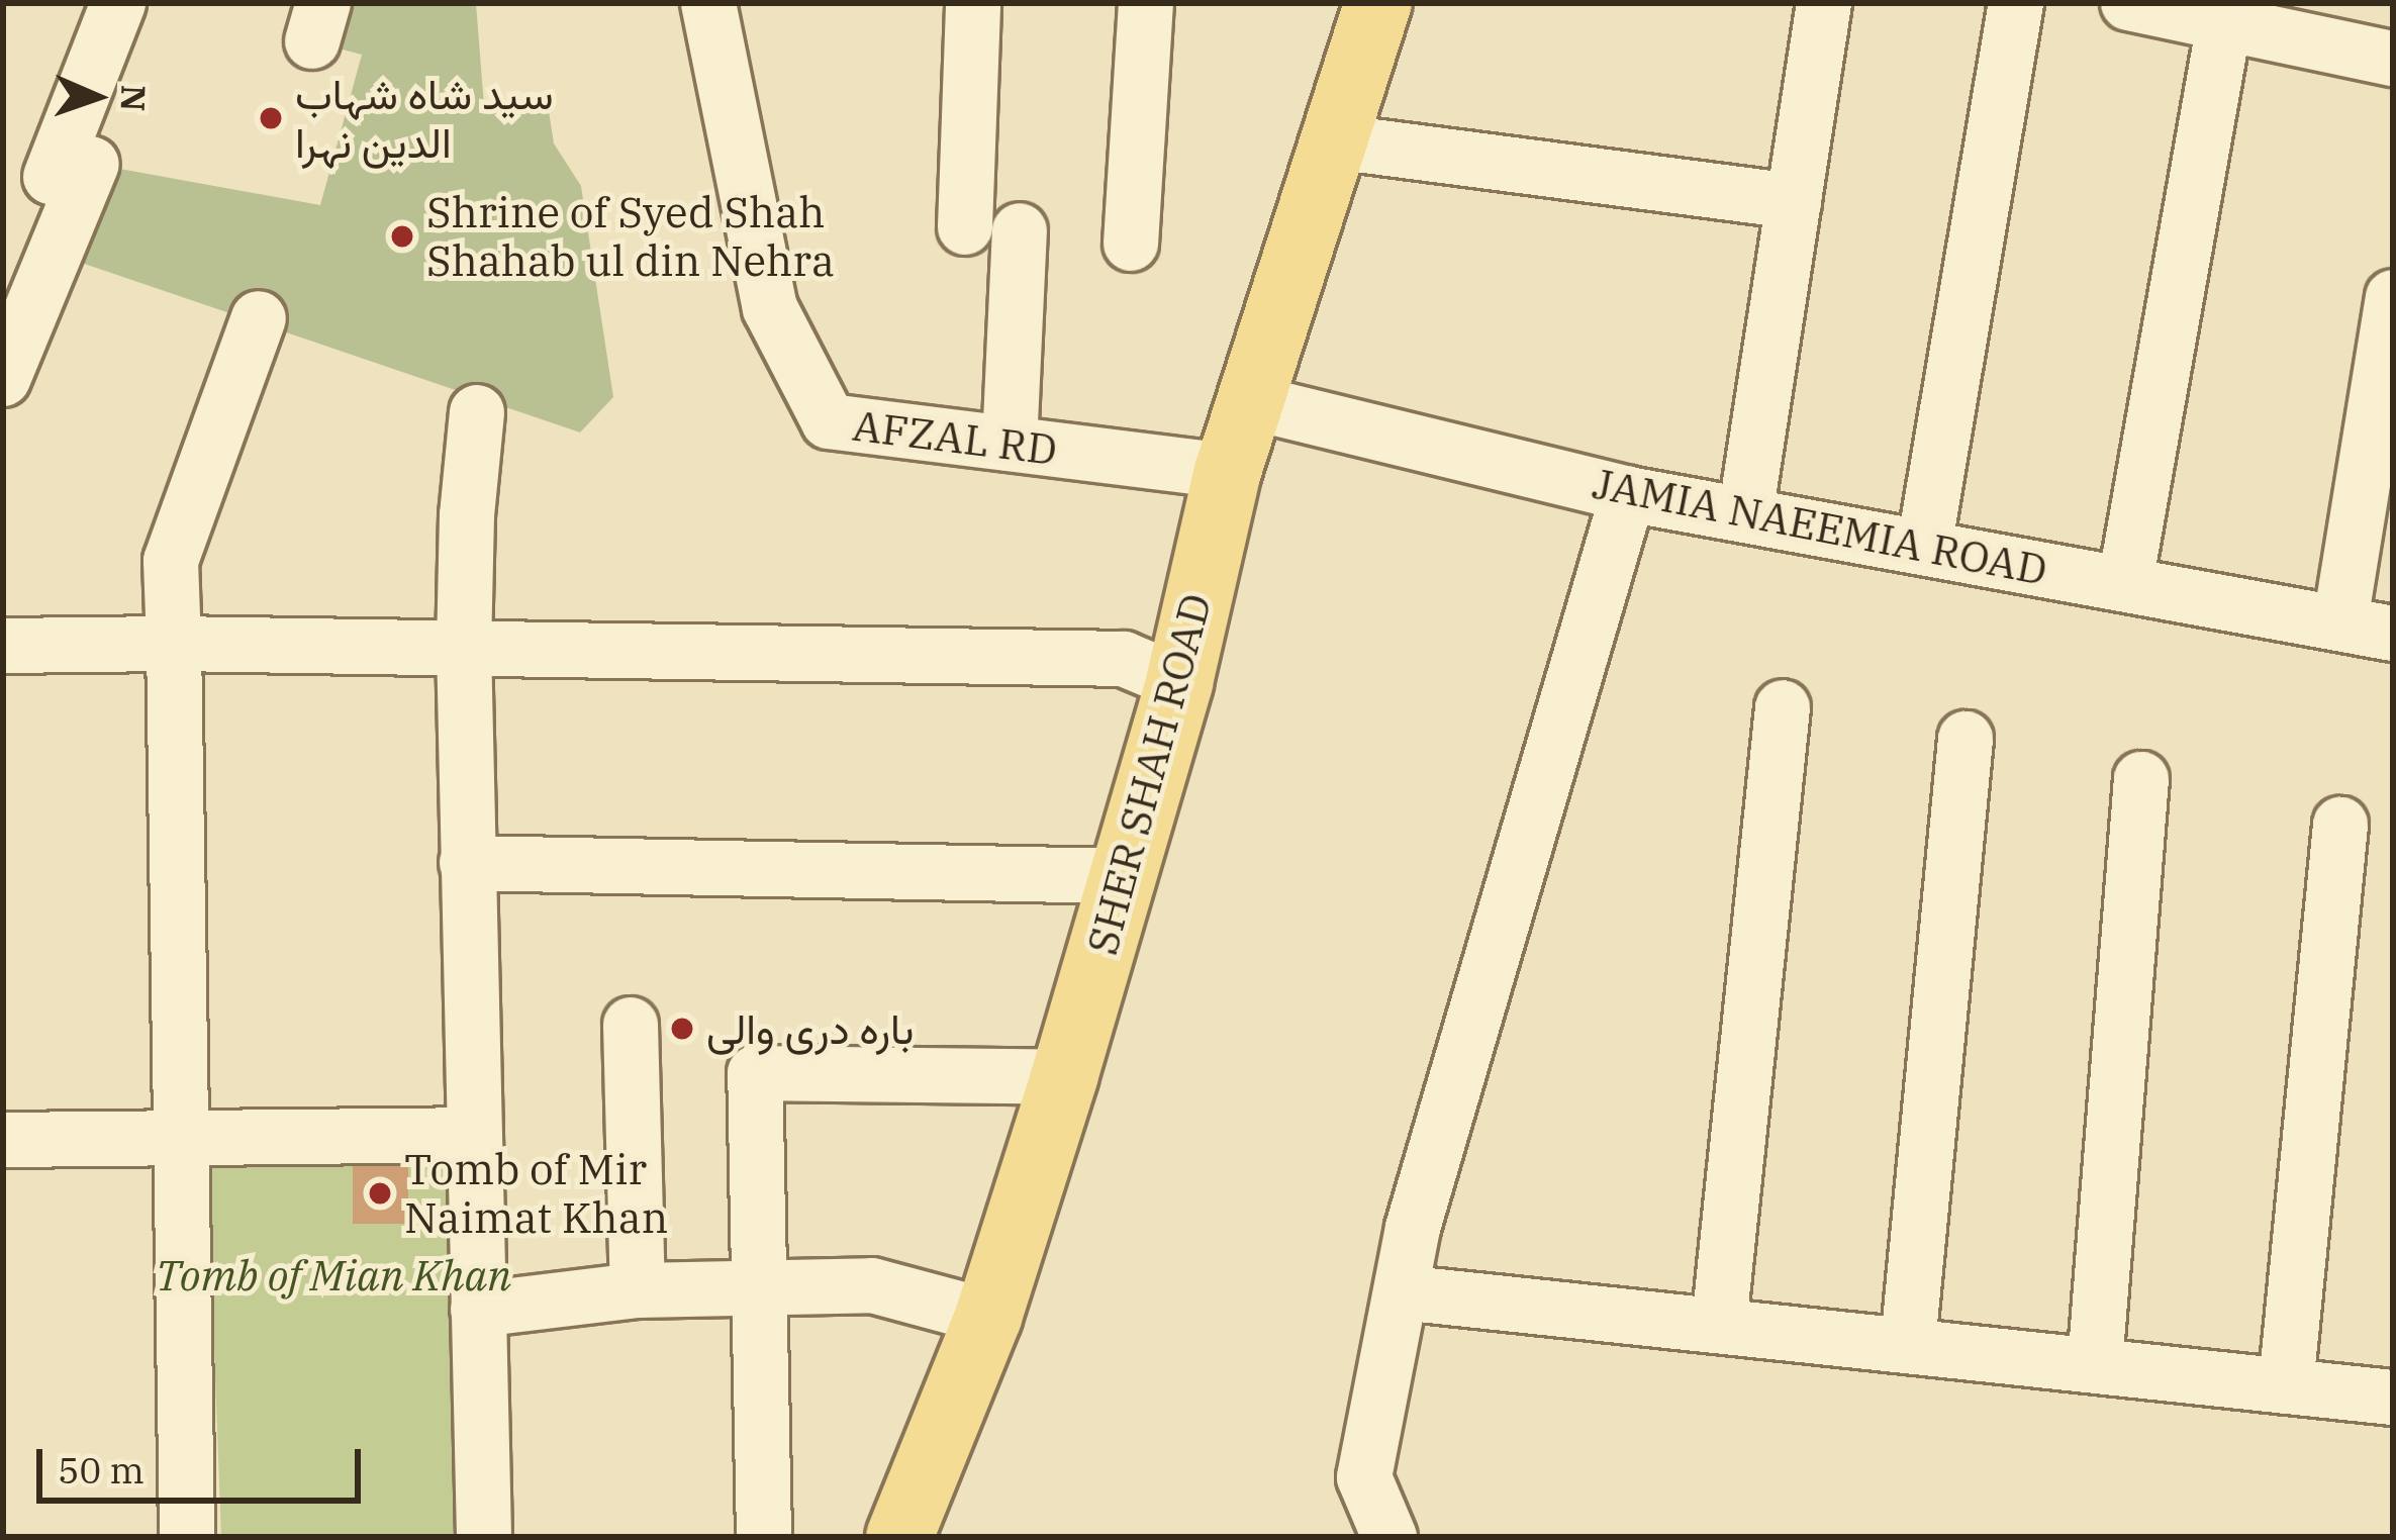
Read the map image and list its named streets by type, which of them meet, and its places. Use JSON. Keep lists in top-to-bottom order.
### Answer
{
  "streets": {
    "main road": ["SHER SHAH ROAD"],
    "street": ["AFZAL RD", "JAMIA NAEEMIA ROAD"]
  },
  "crossings": [
    ["AFZAL RD", "SHER SHAH ROAD"],
    ["JAMIA NAEEMIA ROAD", "SHER SHAH ROAD"]
  ],
  "parks": ["Tomb of Mian Khan"],
  "places": [
    "سید شاہ شہاب الدین نہرا",
    "Shrine of Syed Shah Shahab ul din Nehra",
    "بارہ دری والی",
    "Tomb of Mir Naimat Khan"
  ],
  "scale_bar": "50 m",
  "north": "right"
}
